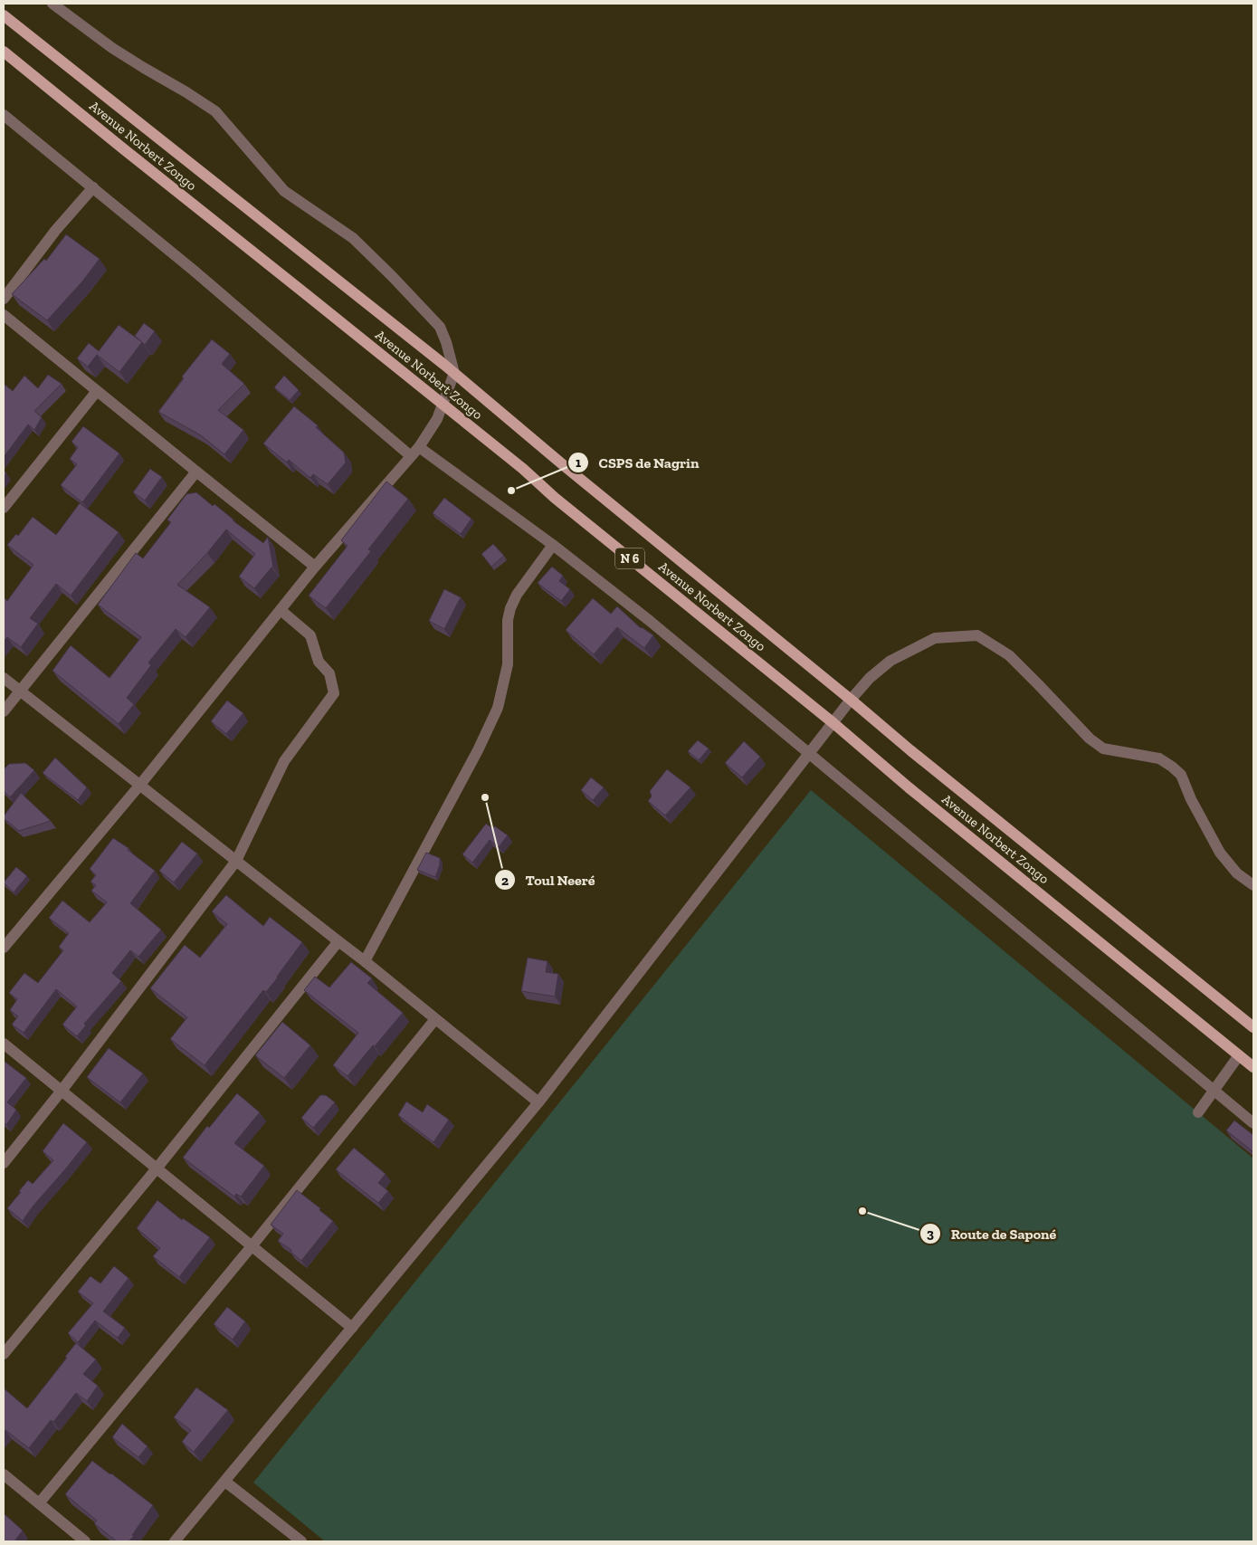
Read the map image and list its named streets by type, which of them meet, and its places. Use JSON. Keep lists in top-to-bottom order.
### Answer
{
  "streets": {
    "main road": ["Avenue Norbert Zongo", "N 6"]
  },
  "places": ["CSPS de Nagrin", "Toul Neeré", "Route de Saponé"]
}
